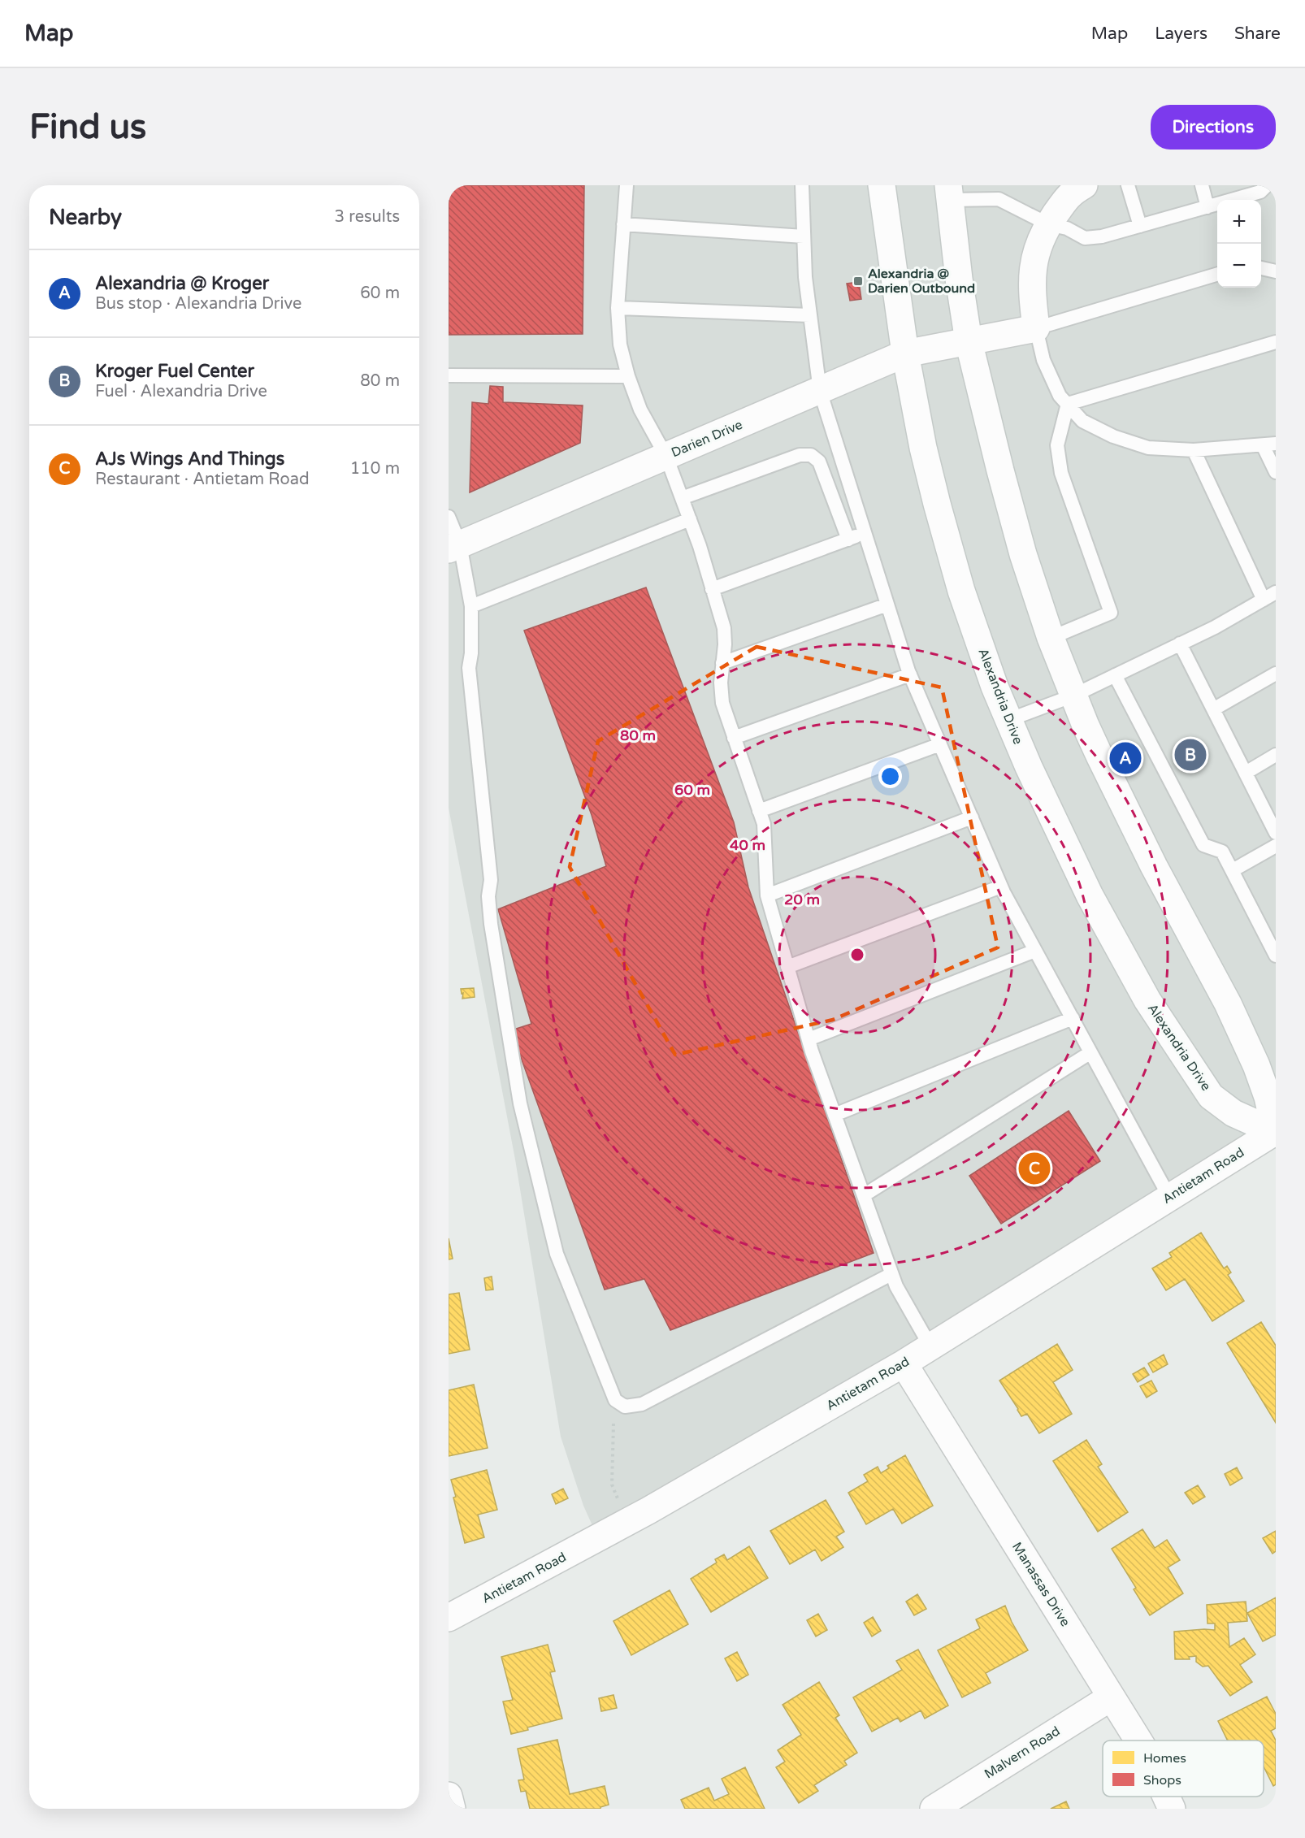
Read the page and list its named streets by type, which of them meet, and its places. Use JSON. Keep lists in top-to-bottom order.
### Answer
{
  "streets": {
    "street": [
      "Darien Drive",
      "Alexandria Drive",
      "Antietam Road",
      "Manassas Drive",
      "Malvern Road"
    ]
  },
  "crossings": [
    ["Darien Drive", "Alexandria Drive"],
    ["Alexandria Drive", "Antietam Road"],
    ["Antietam Road", "Manassas Drive"],
    ["Manassas Drive", "Malvern Road"]
  ],
  "places": {
    "transit": ["Alexandria @ Darien Outbound"]
  },
  "legend": ["Homes", "Shops"],
  "page": {
    "header": "Map",
    "nav": ["Map", "Layers", "Share"],
    "buttons": "Directions",
    "title": "Find us",
    "heading": ["Nearby", "3 results"],
    "map_buttons": ["+", "−"],
    "list": [
      {
        "mark": "A",
        "name": "Alexandria @ Kroger",
        "note": "Bus stop · Alexandria Drive",
        "value": "60 m"
      },
      {
        "mark": "B",
        "name": "Kroger Fuel Center",
        "note": "Fuel · Alexandria Drive",
        "value": "80 m"
      },
      {
        "mark": "C",
        "name": "AJs Wings And Things",
        "note": "Restaurant · Antietam Road",
        "value": "110 m"
      }
    ],
    "pins": ["B", "A", "C"]
  },
  "rings": [
    "80 m",
    "60 m",
    "40 m",
    "20 m"
  ]
}
